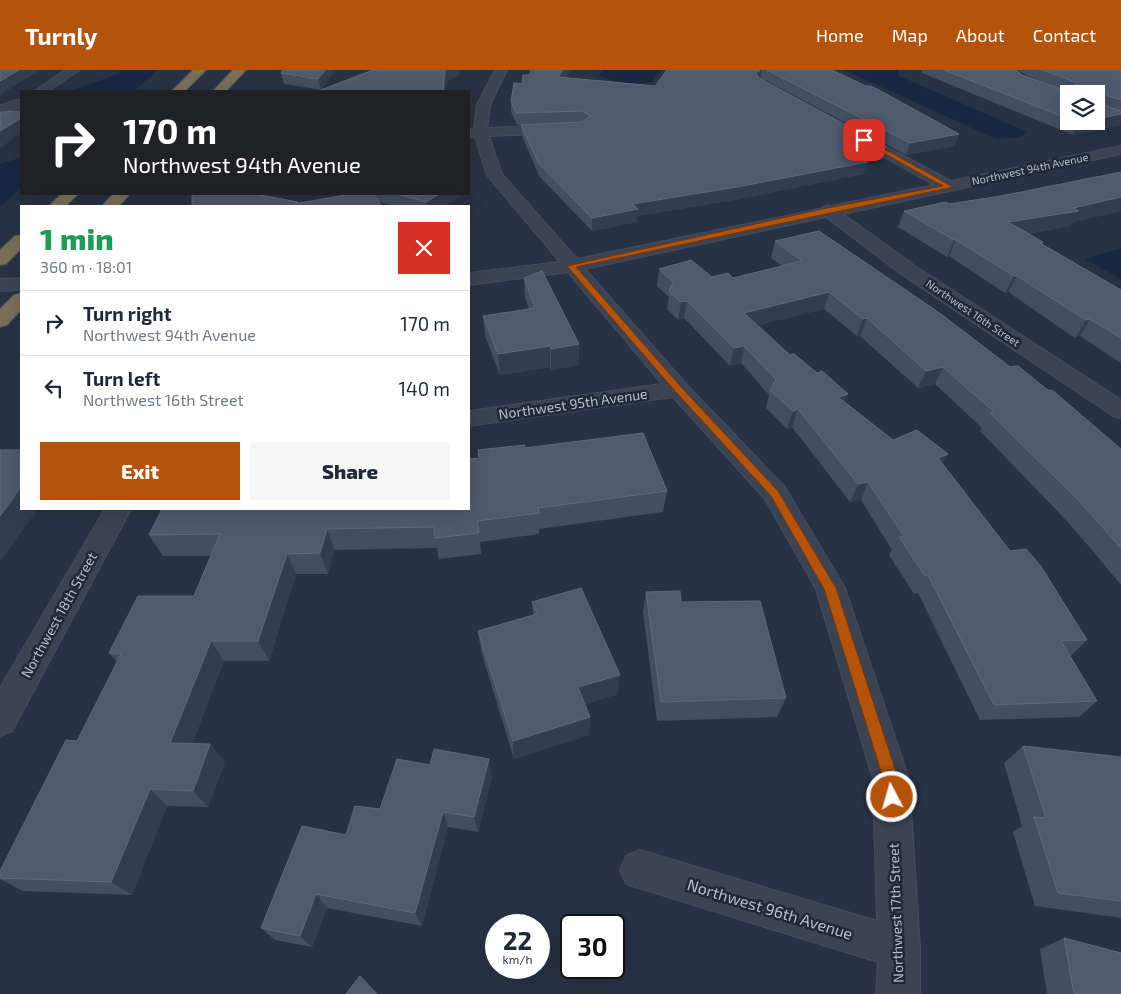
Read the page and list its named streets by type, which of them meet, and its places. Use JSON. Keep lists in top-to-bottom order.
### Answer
{
  "streets": {
    "street": [
      "Northwest 94th Avenue",
      "Northwest 16th Street",
      "Northwest 95th Avenue",
      "Northwest 18th Street",
      "Northwest 96th Avenue",
      "Northwest 17th Street"
    ]
  },
  "crossings": [
    ["Northwest 94th Avenue", "Northwest 16th Street"],
    ["Northwest 94th Avenue", "Northwest 17th Street"],
    ["Northwest 95th Avenue", "Northwest 17th Street"],
    ["Northwest 96th Avenue", "Northwest 17th Street"]
  ],
  "page": {
    "header": "Turnly",
    "nav": [
      "Home",
      "Map",
      "About",
      "Contact"
    ],
    "turn": ["170 m", "Northwest 94th Avenue"],
    "heading": ["1 min", "360 m · 18:01"],
    "list": [
      {
        "name": "Turn right",
        "note": "Northwest 94th Avenue",
        "value": "170 m"
      },
      {
        "name": "Turn left",
        "note": "Northwest 16th Street",
        "value": "140 m"
      }
    ],
    "buttons": ["Exit", "Share"],
    "speed": "22 km/h",
    "limit": "30"
  }
}
